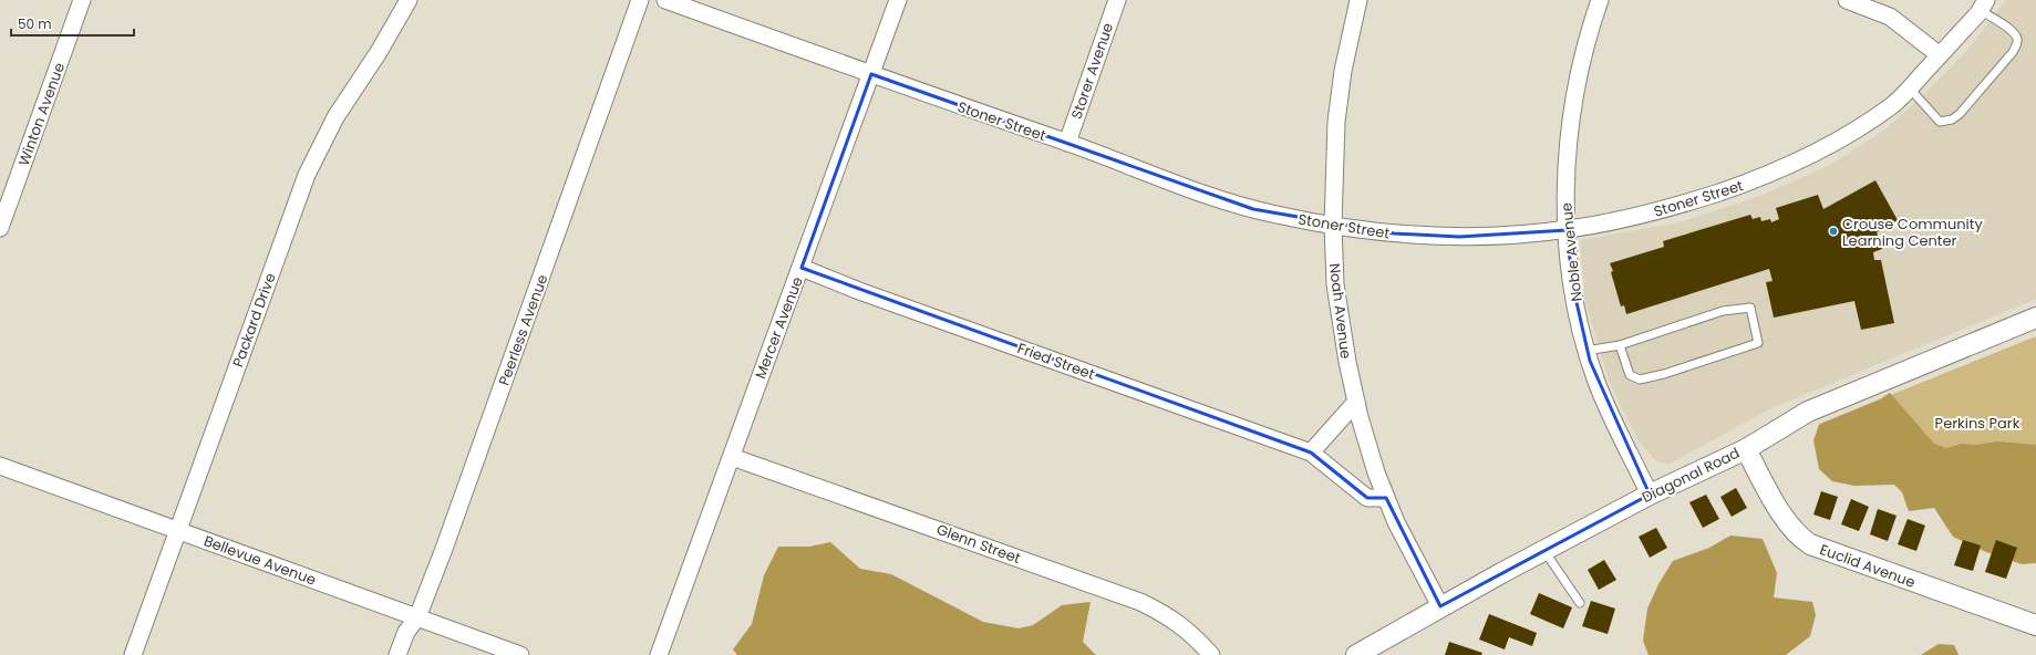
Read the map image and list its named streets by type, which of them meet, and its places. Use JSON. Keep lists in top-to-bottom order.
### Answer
{
  "streets": {
    "street": [
      "Storer Avenue",
      "Winton Avenue",
      "Stoner Street",
      "Noble Avenue",
      "Noah Avenue",
      "Packard Drive",
      "Mercer Avenue",
      "Peerless Avenue",
      "Fried Street",
      "Diagonal Road",
      "Glenn Street",
      "Bellevue Avenue",
      "Euclid Avenue"
    ]
  },
  "crossings": [
    ["Storer Avenue", "Stoner Street"],
    ["Stoner Street", "Noble Avenue"],
    ["Stoner Street", "Noah Avenue"],
    ["Stoner Street", "Mercer Avenue"],
    ["Noble Avenue", "Diagonal Road"],
    ["Noah Avenue", "Fried Street"],
    ["Noah Avenue", "Diagonal Road"],
    ["Packard Drive", "Bellevue Avenue"],
    ["Mercer Avenue", "Fried Street"],
    ["Mercer Avenue", "Glenn Street"],
    ["Peerless Avenue", "Bellevue Avenue"],
    ["Diagonal Road", "Euclid Avenue"]
  ],
  "parks": ["Perkins Park"],
  "places": ["Crouse Community Learning Center"],
  "scale_bar": "50 m"
}
